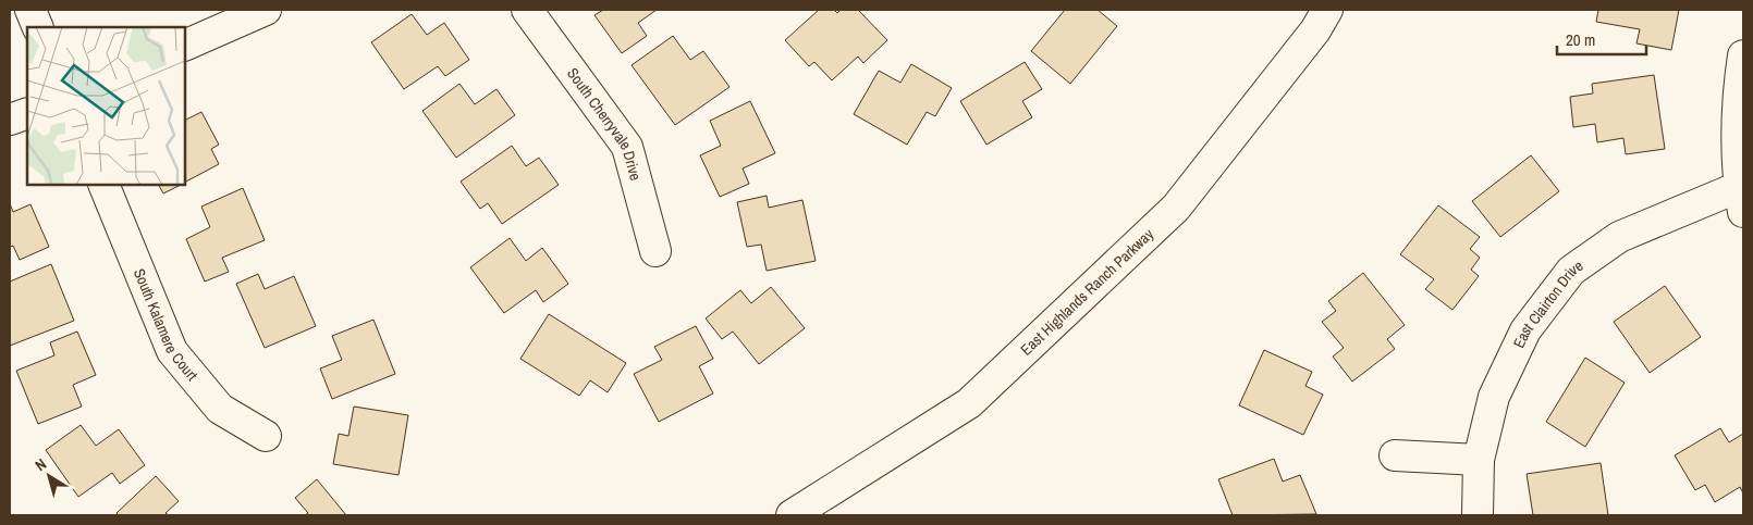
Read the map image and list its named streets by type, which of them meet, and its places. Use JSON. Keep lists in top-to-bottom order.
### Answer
{
  "streets": {
    "street": [
      "South Cherryvale Drive",
      "East Highlands Ranch Parkway",
      "East Clairton Drive",
      "South Kalamere Court"
    ]
  },
  "scale_bar": "20 m",
  "north": "top left"
}
